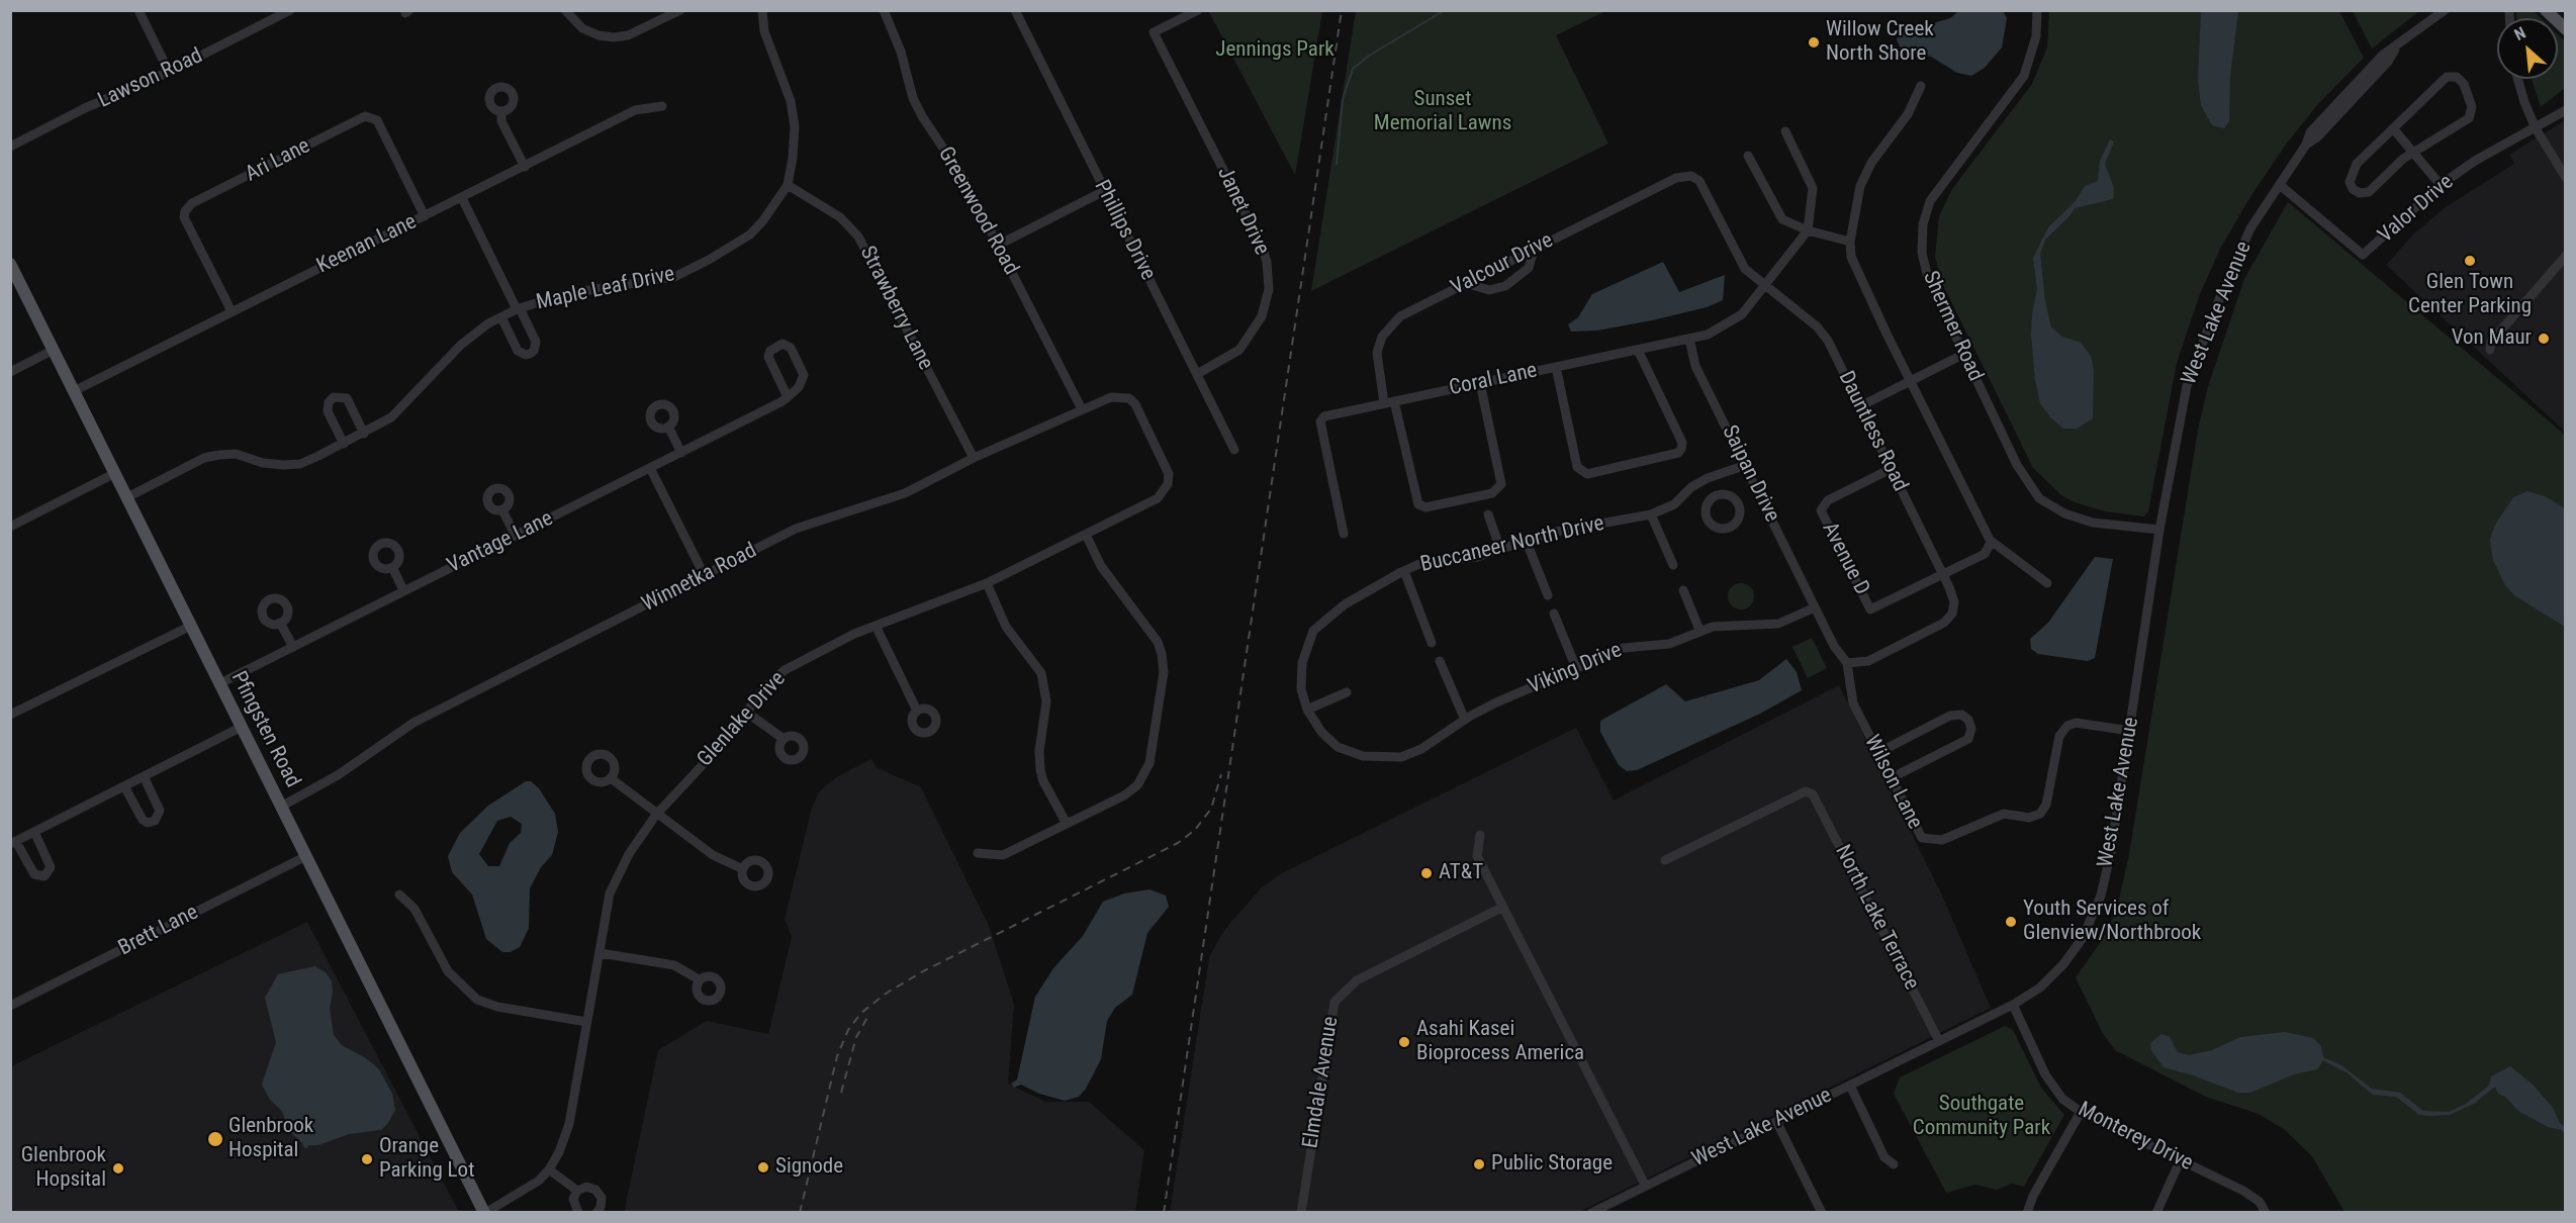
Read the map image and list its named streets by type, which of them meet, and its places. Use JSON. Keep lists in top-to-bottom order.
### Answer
{
  "streets": {
    "main road": ["Pfingsten Road"],
    "street": [
      "Lawson Road",
      "Ari Lane",
      "Valor Drive",
      "Greenwood Road",
      "Janet Drive",
      "Phillips Drive",
      "Keenan Lane",
      "Valcour Drive",
      "Maple Leaf Drive",
      "Strawberry Lane",
      "West Lake Avenue",
      "Shermer Road",
      "Coral Lane",
      "Dauntless Road",
      "Saipan Drive",
      "Vantage Lane",
      "Buccaneer North Drive",
      "Avenue D",
      "Winnetka Road",
      "Viking Drive",
      "Glenlake Drive",
      "Wilson Lane",
      "North Lake Terrace",
      "Brett Lane",
      "Elmdale Avenue",
      "Monterey Drive"
    ]
  },
  "crossings": [
    ["Ari Lane", "Keenan Lane"],
    ["Valor Drive", "West Lake Avenue"],
    ["Greenwood Road", "Winnetka Road"],
    ["Janet Drive", "Phillips Drive"],
    ["Keenan Lane", "Pfingsten Road"],
    ["Valcour Drive", "Coral Lane"],
    ["Valcour Drive", "Dauntless Road"],
    ["Maple Leaf Drive", "Strawberry Lane"],
    ["Maple Leaf Drive", "Pfingsten Road"],
    ["Strawberry Lane", "Winnetka Road"],
    ["West Lake Avenue", "Shermer Road"],
    ["West Lake Avenue", "Wilson Lane"],
    ["West Lake Avenue", "North Lake Terrace"],
    ["West Lake Avenue", "Monterey Drive"],
    ["Coral Lane", "Dauntless Road"],
    ["Coral Lane", "Saipan Drive"],
    ["Dauntless Road", "Saipan Drive"],
    ["Dauntless Road", "Avenue D"],
    ["Dauntless Road", "Wilson Lane"],
    ["Saipan Drive", "Buccaneer North Drive"],
    ["Saipan Drive", "Viking Drive"],
    ["Saipan Drive", "Wilson Lane"],
    ["Vantage Lane", "Pfingsten Road"],
    ["Buccaneer North Drive", "Viking Drive"],
    ["Winnetka Road", "Glenlake Drive"],
    ["Winnetka Road", "Pfingsten Road"],
    ["Glenlake Drive", "Pfingsten Road"],
    ["Pfingsten Road", "Brett Lane"]
  ],
  "parks": ["Jennings Park", "Sunset Memorial Lawns", "Southgate Community Park"],
  "places": [
    "Willow Creek North Shore",
    "Glen Town Center Parking",
    "Von Maur",
    "AT&T",
    "Youth Services of Glenview/Northbrook",
    "Asahi Kasei Bioprocess America",
    "Glenbrook Hospital",
    "Orange Parking Lot",
    "Public Storage",
    "Signode",
    "Glenbrook Hopsital"
  ],
  "north": "top left"
}
